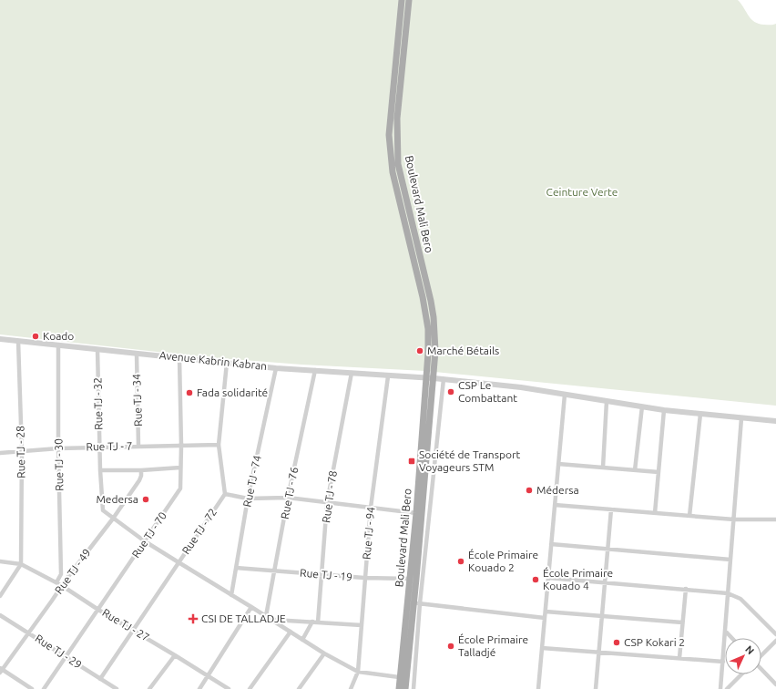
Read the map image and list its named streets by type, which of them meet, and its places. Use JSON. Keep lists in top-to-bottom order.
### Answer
{
  "streets": {
    "main road": ["Boulevard Mali Bero"],
    "street": [
      "Avenue Kabrin Kabran",
      "Rue TJ - 34",
      "Rue TJ - 32",
      "Rue TJ - 7",
      "Rue TJ - 28",
      "Rue TJ - 30",
      "Rue TJ - 74",
      "Rue TJ - 76",
      "Rue TJ - 78",
      "Rue TJ - 72",
      "Rue TJ - 94",
      "Rue TJ - 70",
      "Rue TJ - 49",
      "Rue TJ - 19",
      "Rue TJ - 27",
      "Rue TJ - 29"
    ]
  },
  "crossings": [
    ["Boulevard Mali Bero", "Rue TJ - 19"],
    ["Avenue Kabrin Kabran", "Rue TJ - 34"],
    ["Avenue Kabrin Kabran", "Rue TJ - 32"],
    ["Avenue Kabrin Kabran", "Rue TJ - 28"],
    ["Avenue Kabrin Kabran", "Rue TJ - 30"],
    ["Avenue Kabrin Kabran", "Rue TJ - 74"],
    ["Avenue Kabrin Kabran", "Rue TJ - 76"],
    ["Avenue Kabrin Kabran", "Rue TJ - 78"],
    ["Avenue Kabrin Kabran", "Rue TJ - 94"],
    ["Avenue Kabrin Kabran", "Rue TJ - 70"],
    ["Rue TJ - 34", "Rue TJ - 7"],
    ["Rue TJ - 32", "Rue TJ - 7"],
    ["Rue TJ - 32", "Rue TJ - 49"],
    ["Rue TJ - 7", "Rue TJ - 28"],
    ["Rue TJ - 7", "Rue TJ - 30"],
    ["Rue TJ - 7", "Rue TJ - 70"],
    ["Rue TJ - 28", "Rue TJ - 27"],
    ["Rue TJ - 30", "Rue TJ - 27"],
    ["Rue TJ - 74", "Rue TJ - 19"],
    ["Rue TJ - 76", "Rue TJ - 19"],
    ["Rue TJ - 78", "Rue TJ - 19"],
    ["Rue TJ - 72", "Rue TJ - 27"],
    ["Rue TJ - 72", "Rue TJ - 29"],
    ["Rue TJ - 94", "Rue TJ - 19"],
    ["Rue TJ - 70", "Rue TJ - 27"],
    ["Rue TJ - 70", "Rue TJ - 29"],
    ["Rue TJ - 49", "Rue TJ - 27"],
    ["Rue TJ - 49", "Rue TJ - 29"]
  ],
  "parks": ["Ceinture Verte"],
  "places": {
    "other": [
      "Koado",
      "Marché Bétails",
      "CSP Le Combattant",
      "Fada solidarité",
      "Médersa",
      "Medersa",
      "École Primaire Kouado 2",
      "École Primaire Kouado 4",
      "CSP Kokari 2",
      "École Primaire Talladjé"
    ],
    "transit": ["Société de Transport Voyageurs STM"],
    "health": ["CSI DE TALLADJE"]
  },
  "north": "top right"
}
